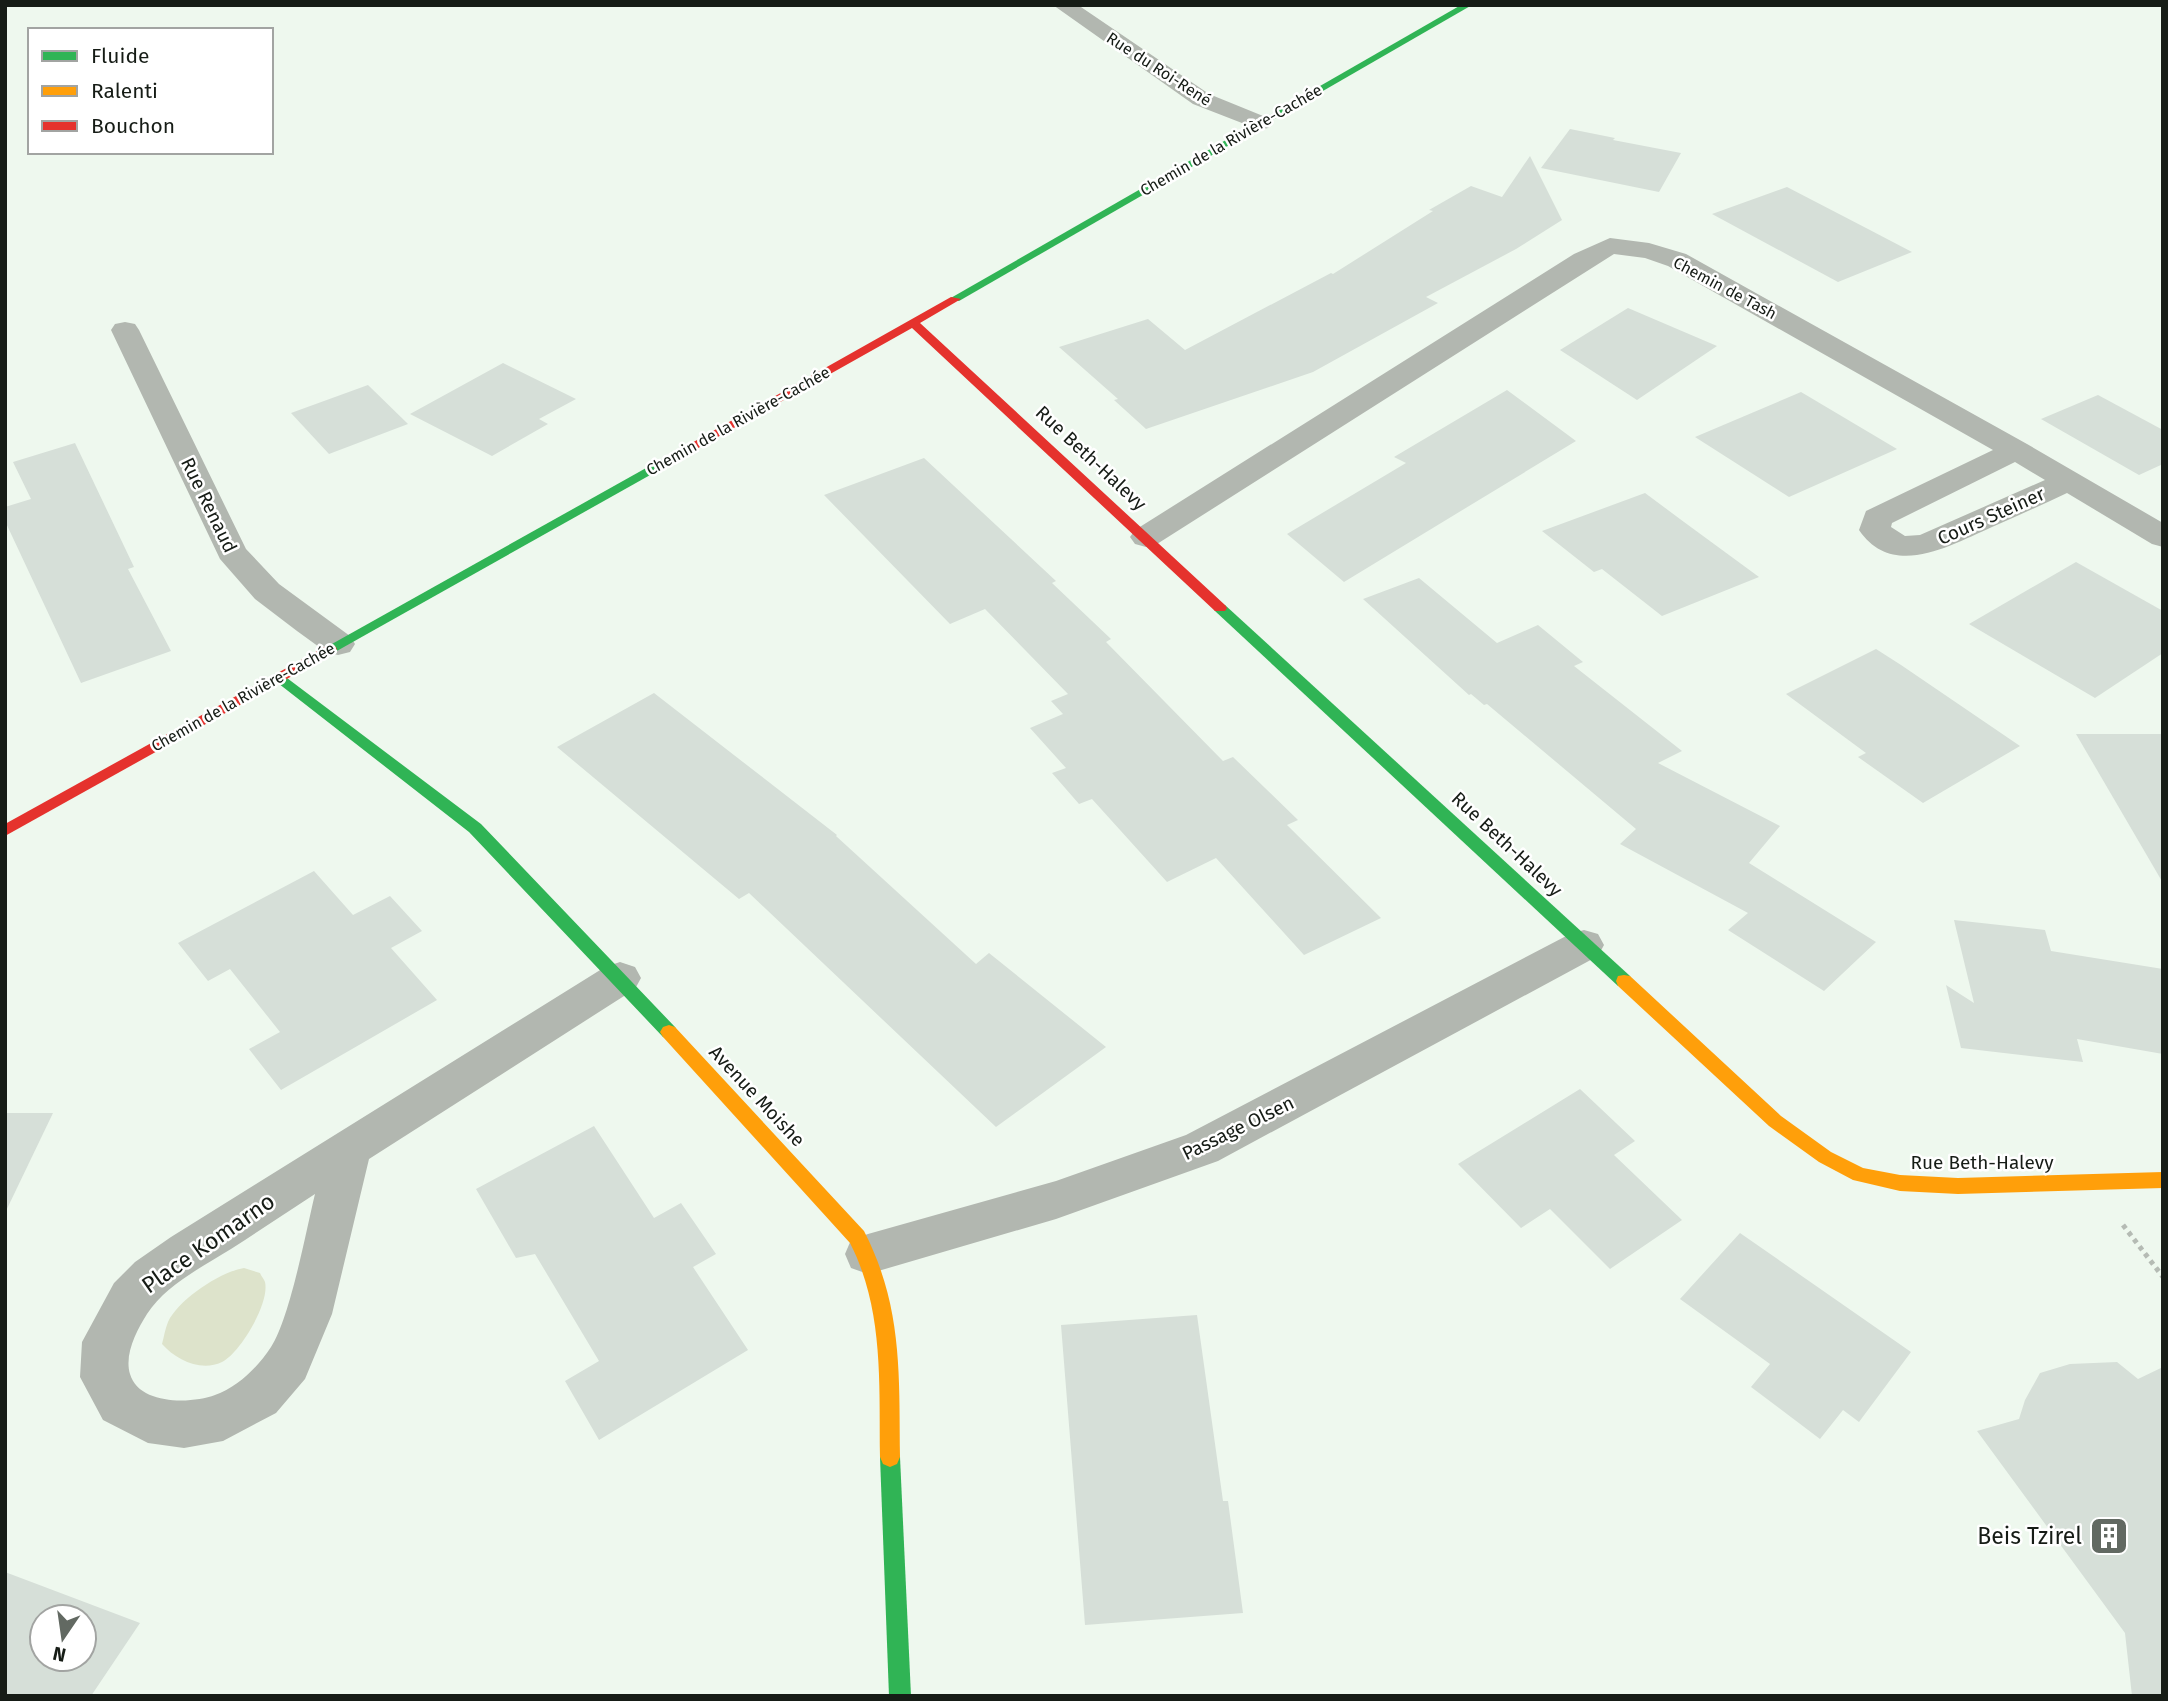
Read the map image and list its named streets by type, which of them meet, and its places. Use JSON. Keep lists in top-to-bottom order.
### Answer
{
  "streets": {
    "street": [
      "Rue du Roi-René",
      "Chemin de la Rivière-Cachée",
      "Chemin de Tash",
      "Rue Beth-Halevy",
      "Rue Renaud",
      "Cours Steiner",
      "Avenue Moishe",
      "Passage Olsen",
      "Place Komarno"
    ]
  },
  "crossings": [
    ["Rue du Roi-René", "Chemin de la Rivière-Cachée"],
    ["Chemin de la Rivière-Cachée", "Rue Beth-Halevy"],
    ["Chemin de la Rivière-Cachée", "Rue Renaud"],
    ["Chemin de la Rivière-Cachée", "Avenue Moishe"],
    ["Chemin de Tash", "Rue Beth-Halevy"],
    ["Chemin de Tash", "Cours Steiner"],
    ["Rue Beth-Halevy", "Passage Olsen"],
    ["Avenue Moishe", "Passage Olsen"],
    ["Avenue Moishe", "Place Komarno"]
  ],
  "places": {
    "building": ["Beis Tzirel"]
  },
  "legend": ["Fluide", "Ralenti", "Bouchon"],
  "north": "bottom"
}
